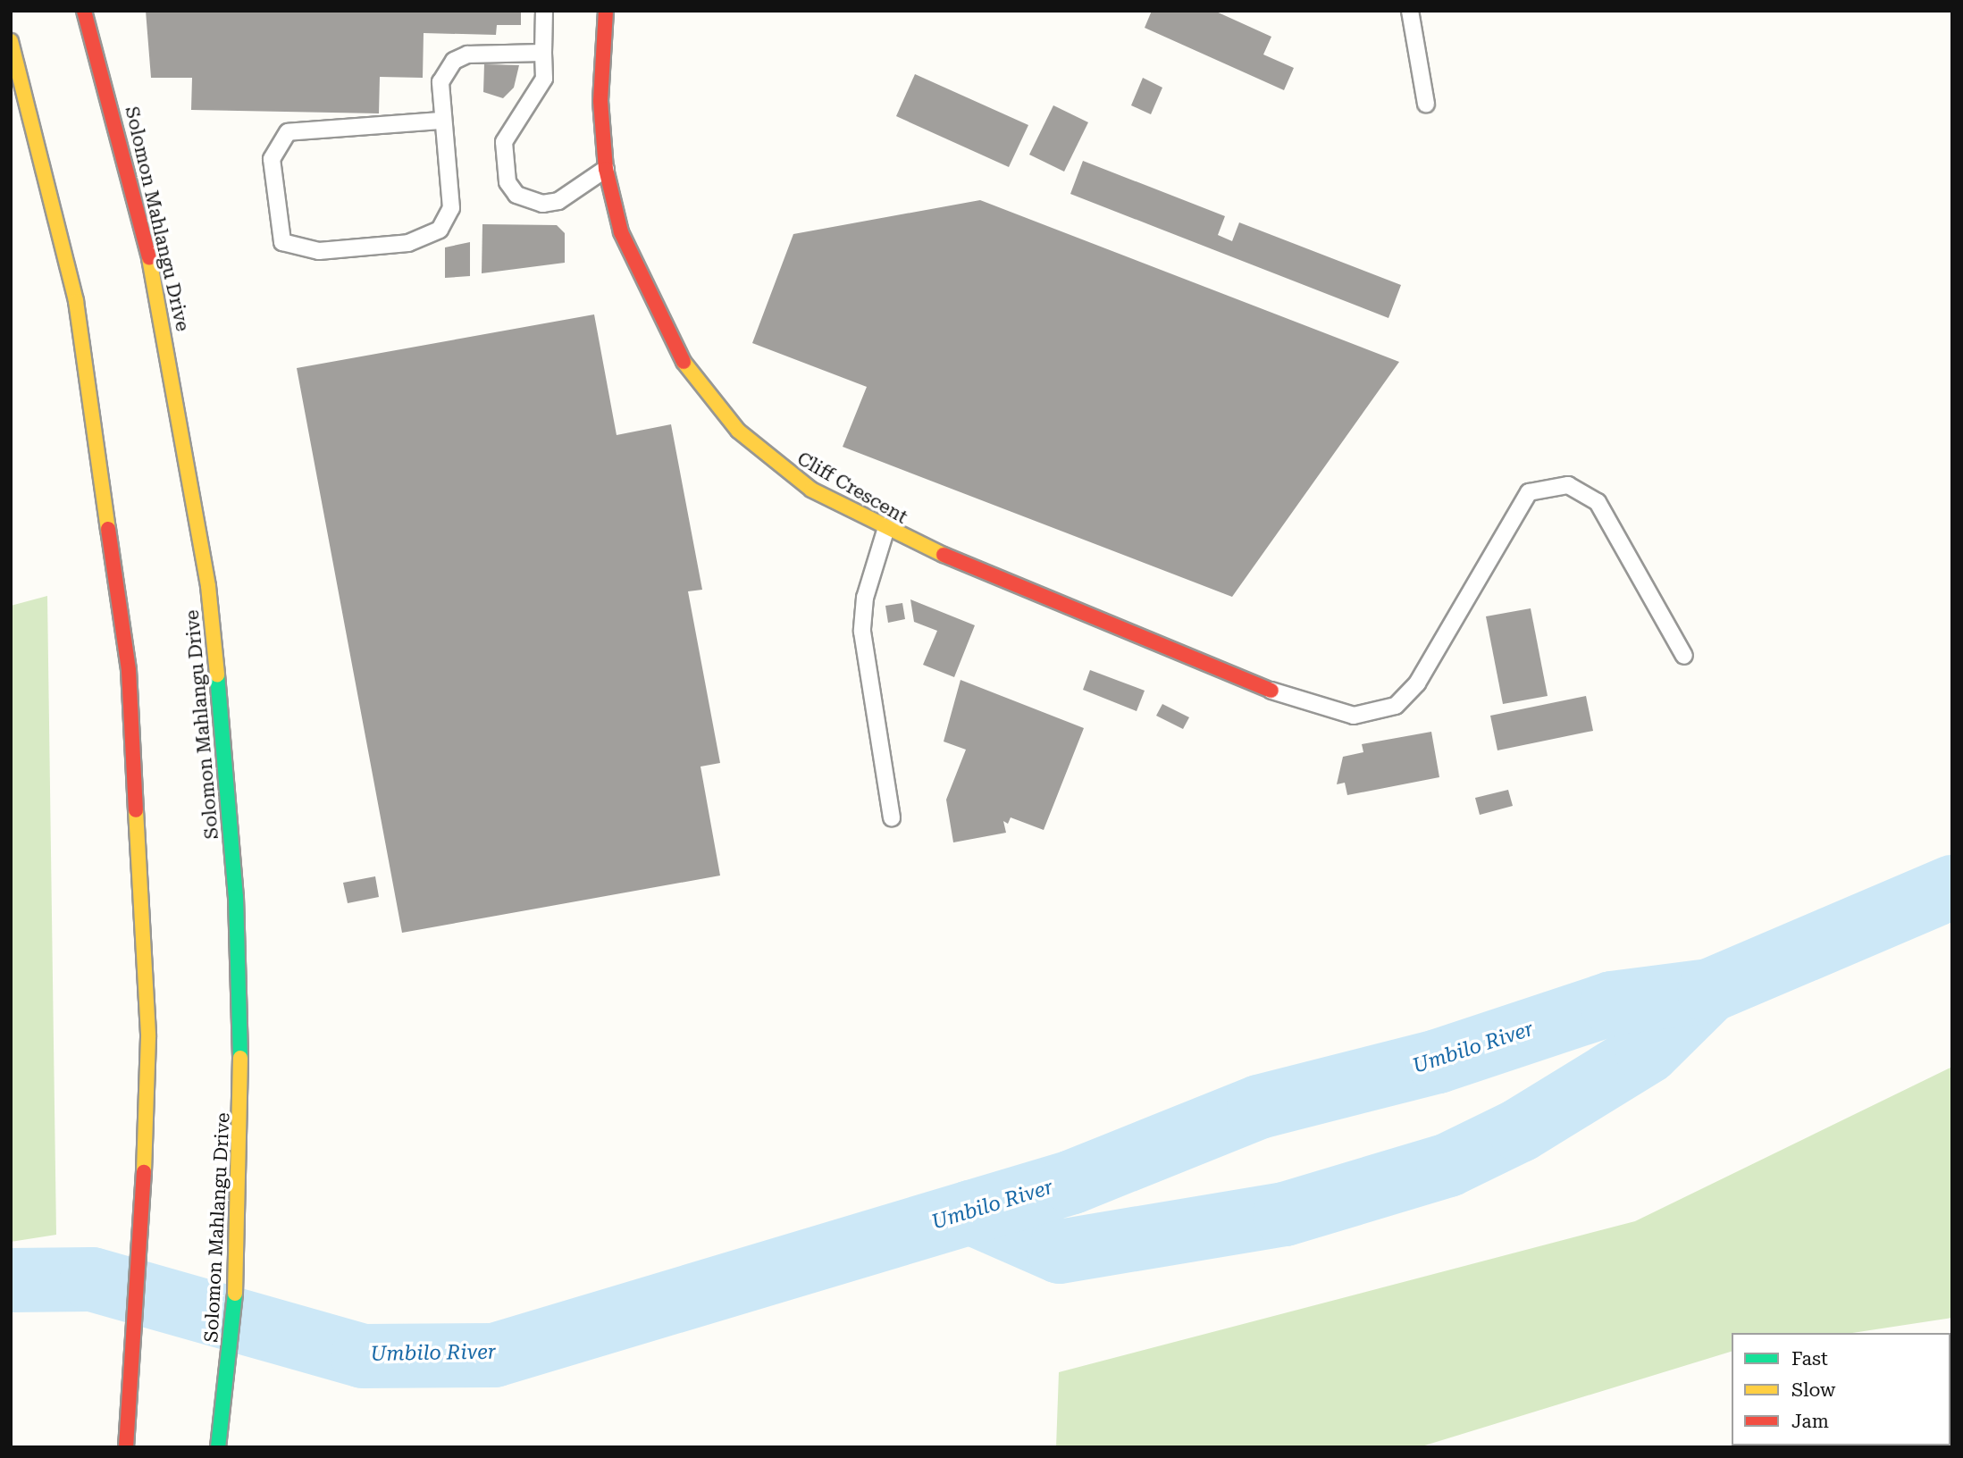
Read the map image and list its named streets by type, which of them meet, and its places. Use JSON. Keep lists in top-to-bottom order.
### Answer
{
  "streets": {
    "main road": ["Solomon Mahlangu Drive", "Cliff Crescent"]
  },
  "water": ["Umbilo River"],
  "legend": ["Fast", "Slow", "Jam"]
}
